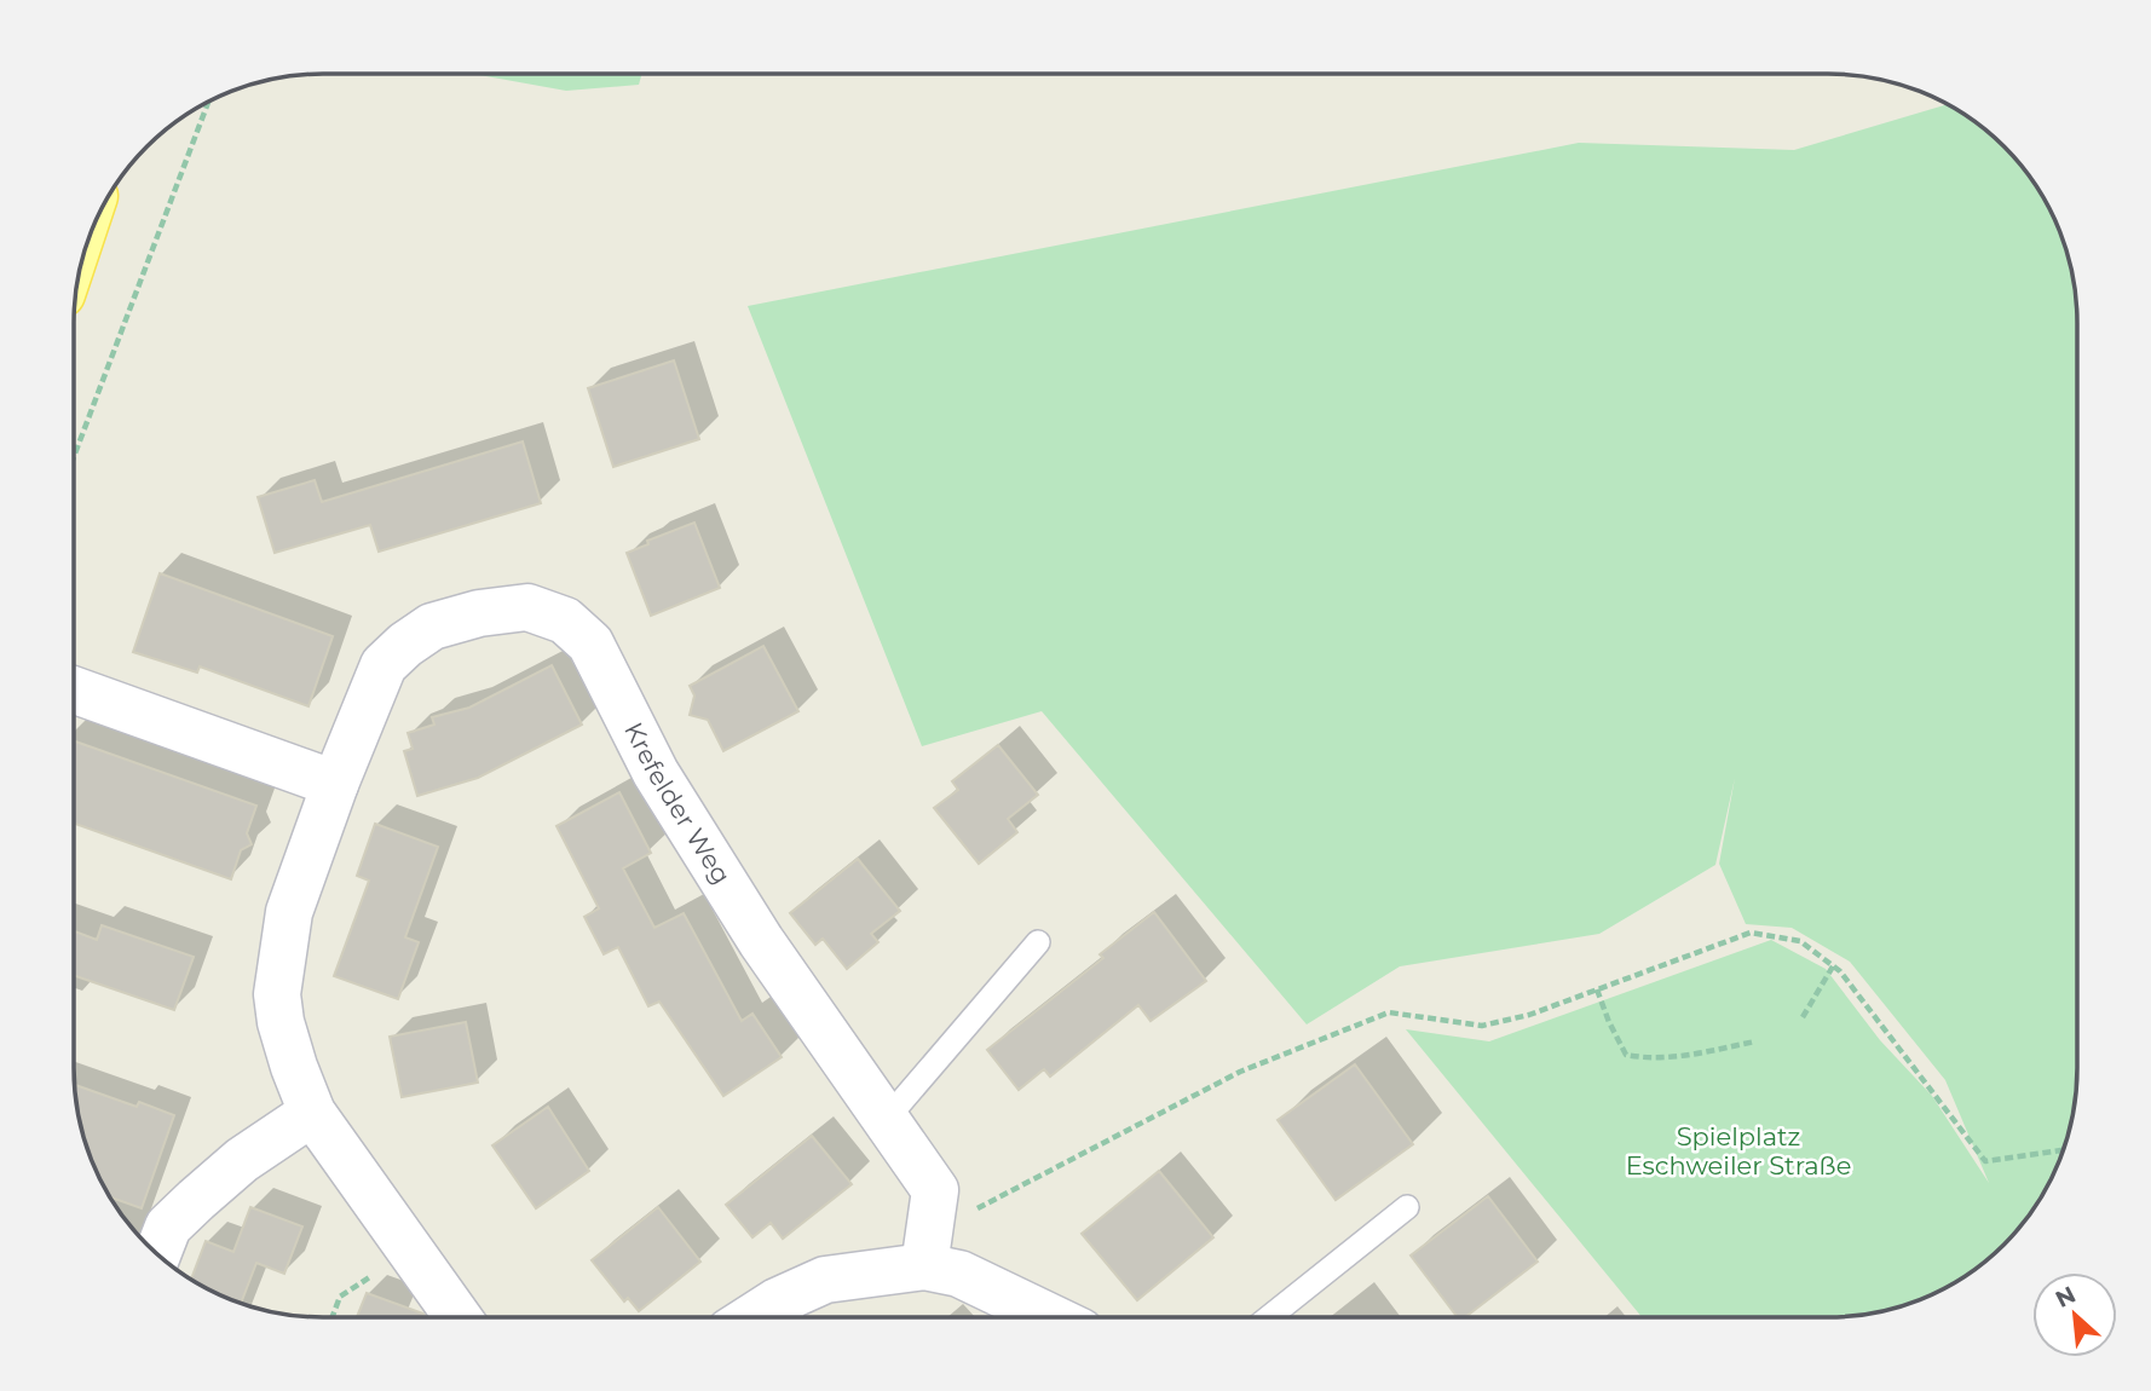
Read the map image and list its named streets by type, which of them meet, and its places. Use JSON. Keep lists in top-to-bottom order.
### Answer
{
  "streets": {
    "street": ["Krefelder Weg"]
  },
  "parks": ["Spielplatz Eschweiler Straße"],
  "north": "top left"
}
